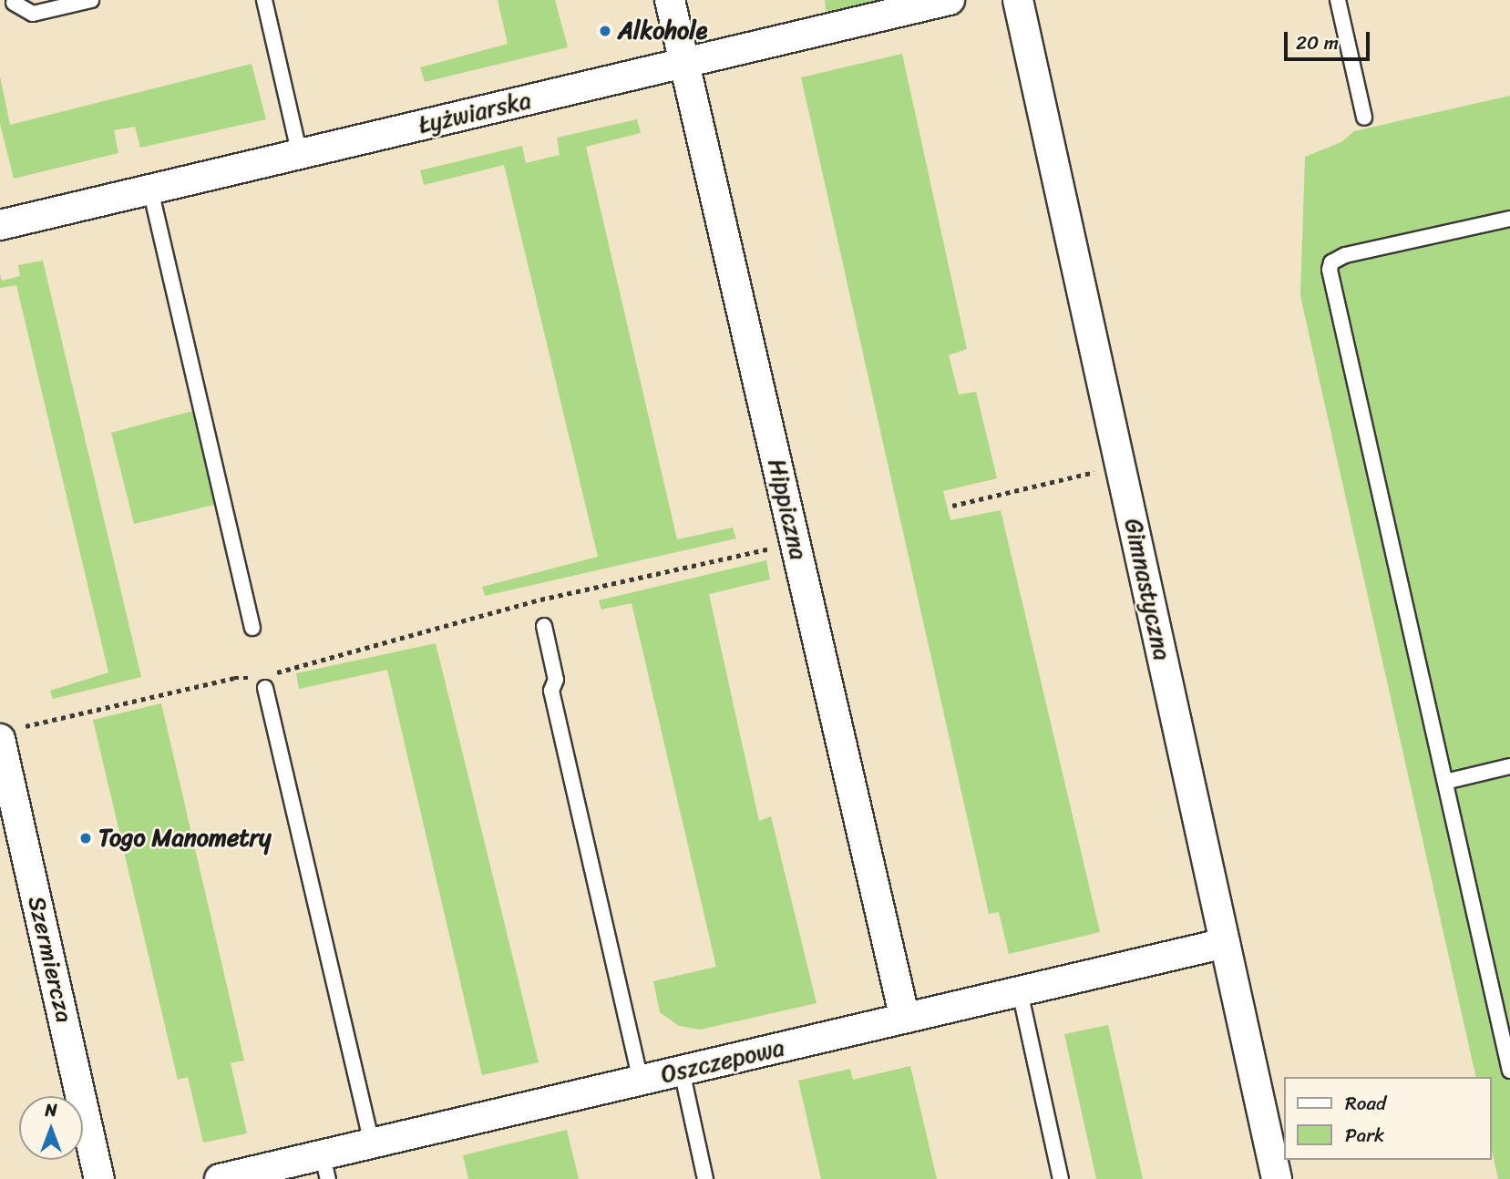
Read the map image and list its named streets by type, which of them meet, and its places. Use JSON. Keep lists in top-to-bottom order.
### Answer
{
  "streets": {
    "street": [
      "Łyżwiarska",
      "Hippiczna",
      "Gimnastyczna",
      "Szermiercza",
      "Oszczepowa"
    ]
  },
  "crossings": [
    ["Łyżwiarska", "Hippiczna"],
    ["Hippiczna", "Oszczepowa"],
    ["Gimnastyczna", "Oszczepowa"]
  ],
  "places": ["Alkohole", "Togo Manometry"],
  "legend": ["Road", "Park"],
  "scale_bar": "20 m",
  "north": "top"
}
